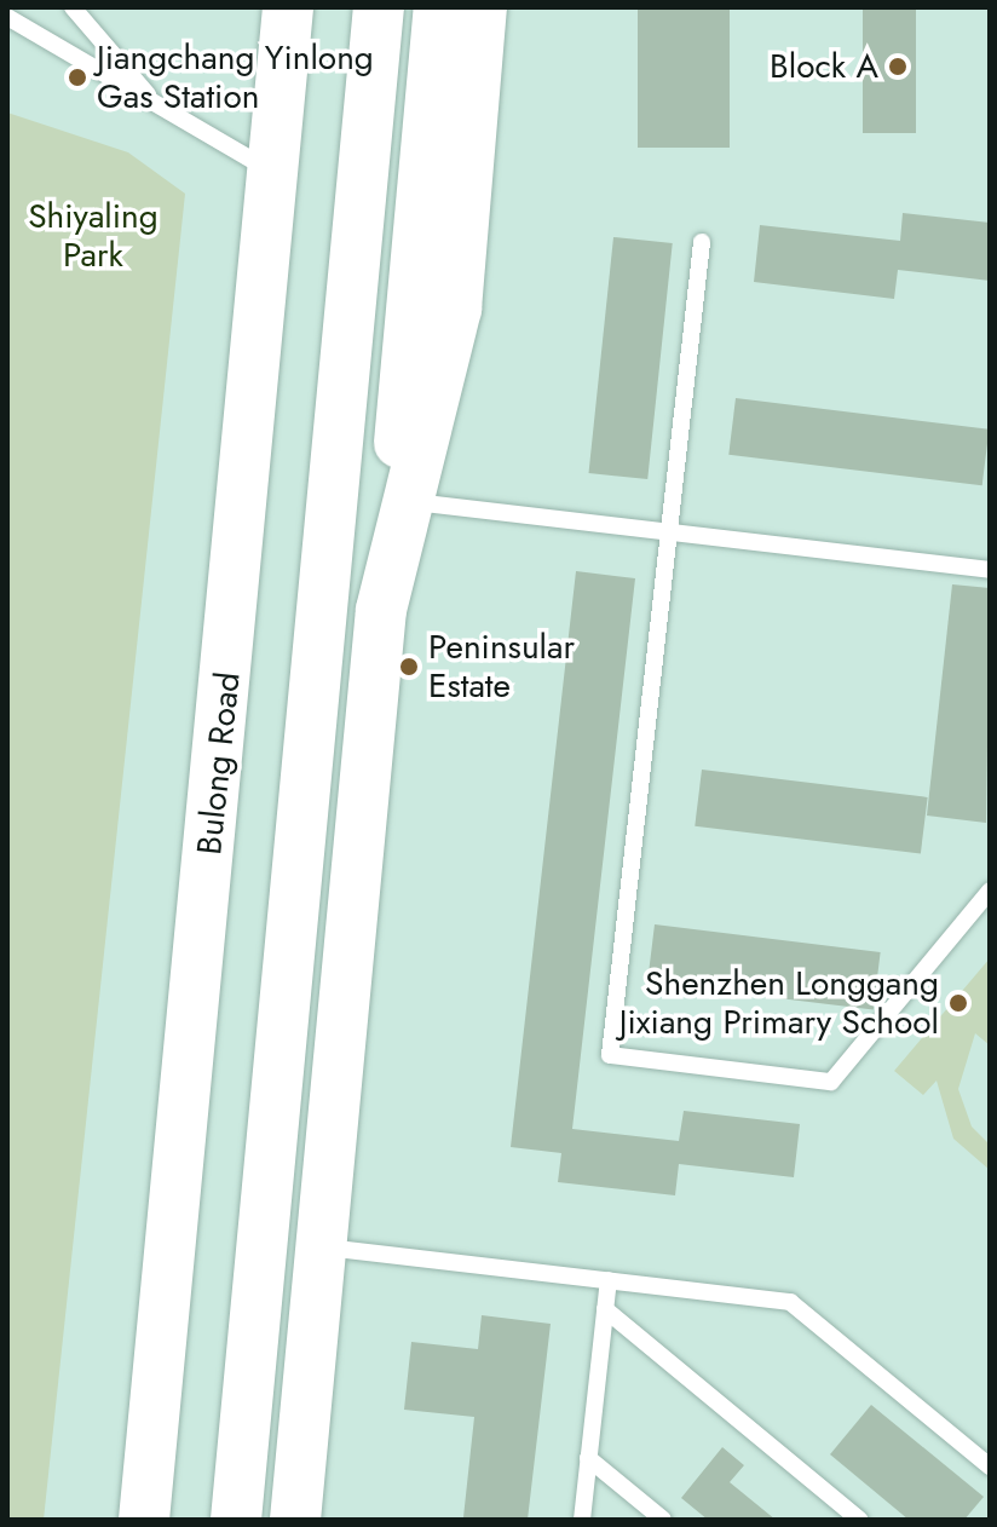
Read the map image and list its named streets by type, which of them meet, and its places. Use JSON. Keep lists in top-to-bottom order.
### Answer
{
  "streets": {
    "main road": ["Bulong Road"]
  },
  "parks": ["Shiyaling Park"],
  "places": [
    "Block A",
    "Jiangchang Yinlong Gas Station",
    "Peninsular Estate",
    "Shenzhen Longgang Jixiang Primary School"
  ]
}
